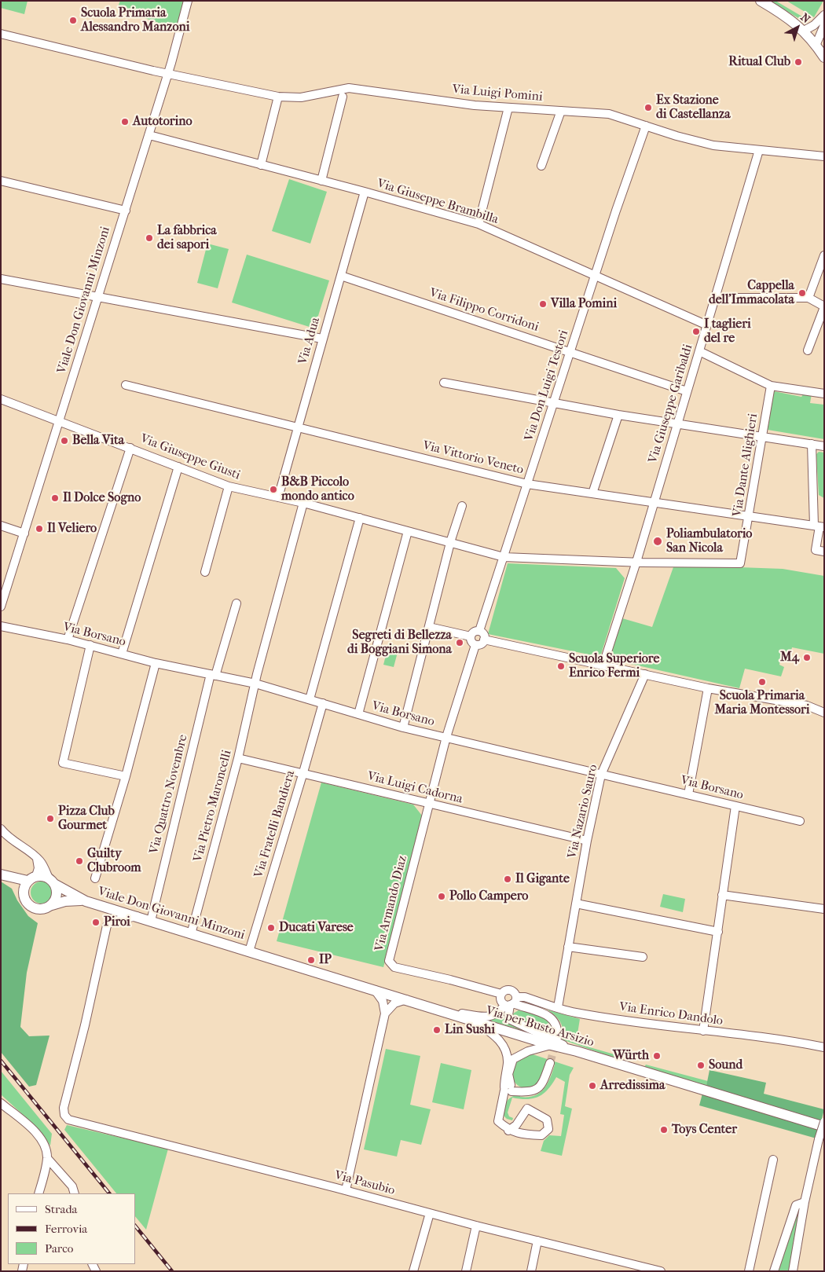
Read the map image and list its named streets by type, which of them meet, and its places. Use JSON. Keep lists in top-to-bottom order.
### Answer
{
  "streets": {
    "main road": ["Viale Don Giovanni Minzoni", "Via per Busto Arsizio"],
    "street": [
      "Via Luigi Pomini",
      "Via Giuseppe Brambilla",
      "Via Filippo Corridoni",
      "Via Adua",
      "Via Don Luigi Testori",
      "Via Giuseppe Garibaldi",
      "Via Giuseppe Giusti",
      "Via Vittorio Veneto",
      "Via Dante Alighieri",
      "Via Borsano",
      "Via Luigi Cadorna",
      "Via Quattro Novembre",
      "Via Pietro Maroncelli",
      "Via Nazario Sauro",
      "Via Fratelli Bandiera",
      "Via Armando Diaz",
      "Via Enrico Dandolo",
      "Via Pasubio"
    ]
  },
  "crossings": [
    ["Via Luigi Pomini", "Viale Don Giovanni Minzoni"],
    ["Via Luigi Pomini", "Via Don Luigi Testori"],
    ["Via Luigi Pomini", "Via Giuseppe Garibaldi"],
    ["Via Giuseppe Brambilla", "Viale Don Giovanni Minzoni"],
    ["Via Giuseppe Brambilla", "Via Adua"],
    ["Via Giuseppe Brambilla", "Via Don Luigi Testori"],
    ["Via Giuseppe Brambilla", "Via Giuseppe Garibaldi"],
    ["Viale Don Giovanni Minzoni", "Via Giuseppe Giusti"],
    ["Viale Don Giovanni Minzoni", "Via Quattro Novembre"],
    ["Viale Don Giovanni Minzoni", "Via Pietro Maroncelli"],
    ["Viale Don Giovanni Minzoni", "Via Fratelli Bandiera"],
    ["Viale Don Giovanni Minzoni", "Via per Busto Arsizio"],
    ["Viale Don Giovanni Minzoni", "Via Pasubio"],
    ["Via Filippo Corridoni", "Via Adua"],
    ["Via Filippo Corridoni", "Via Don Luigi Testori"],
    ["Via Filippo Corridoni", "Via Giuseppe Garibaldi"],
    ["Via Adua", "Via Giuseppe Giusti"],
    ["Via Adua", "Via Vittorio Veneto"],
    ["Via Don Luigi Testori", "Via Giuseppe Giusti"],
    ["Via Don Luigi Testori", "Via Vittorio Veneto"],
    ["Via Giuseppe Garibaldi", "Via Giuseppe Giusti"],
    ["Via Giuseppe Garibaldi", "Via Vittorio Veneto"],
    ["Via Giuseppe Garibaldi", "Via Dante Alighieri"],
    ["Via Giuseppe Giusti", "Via Dante Alighieri"],
    ["Via Giuseppe Giusti", "Via Pietro Maroncelli"],
    ["Via Vittorio Veneto", "Via Dante Alighieri"],
    ["Via Borsano", "Via Quattro Novembre"],
    ["Via Borsano", "Via Pietro Maroncelli"],
    ["Via Borsano", "Via Nazario Sauro"],
    ["Via Borsano", "Via Fratelli Bandiera"],
    ["Via Borsano", "Via Armando Diaz"],
    ["Via Luigi Cadorna", "Via Pietro Maroncelli"],
    ["Via Luigi Cadorna", "Via Nazario Sauro"],
    ["Via Luigi Cadorna", "Via Fratelli Bandiera"],
    ["Via Luigi Cadorna", "Via Armando Diaz"],
    ["Via Nazario Sauro", "Via Enrico Dandolo"],
    ["Via Fratelli Bandiera", "Via per Busto Arsizio"],
    ["Via Armando Diaz", "Via Enrico Dandolo"]
  ],
  "places": [
    "Scuola Primaria Alessandro Manzoni",
    "Ritual Club",
    "Ex Stazione di Castellanza",
    "Autotorino",
    "La fabbrica dei sapori",
    "Cappella dell'Immacolata",
    "Villa Pomini",
    "I taglieri del re",
    "Bella Vita",
    "B&B Piccolo mondo antico",
    "Il Dolce Sogno",
    "Il Veliero",
    "Poliambulatorio San Nicola",
    "Segreti di Bellezza di Boggiani Simona",
    "M4",
    "Scuola Superiore Enrico Fermi",
    "Scuola Primaria Maria Montessori",
    "Pizza Club Gourmet",
    "Guilty Clubroom",
    "Il Gigante",
    "Pollo Campero",
    "Piroi",
    "Ducati Varese",
    "IP",
    "Lin Sushi",
    "Würth",
    "Sound",
    "Arredissima",
    "Toys Center"
  ],
  "legend": ["Strada", "Ferrovia", "Parco"],
  "north": "top right"
}
